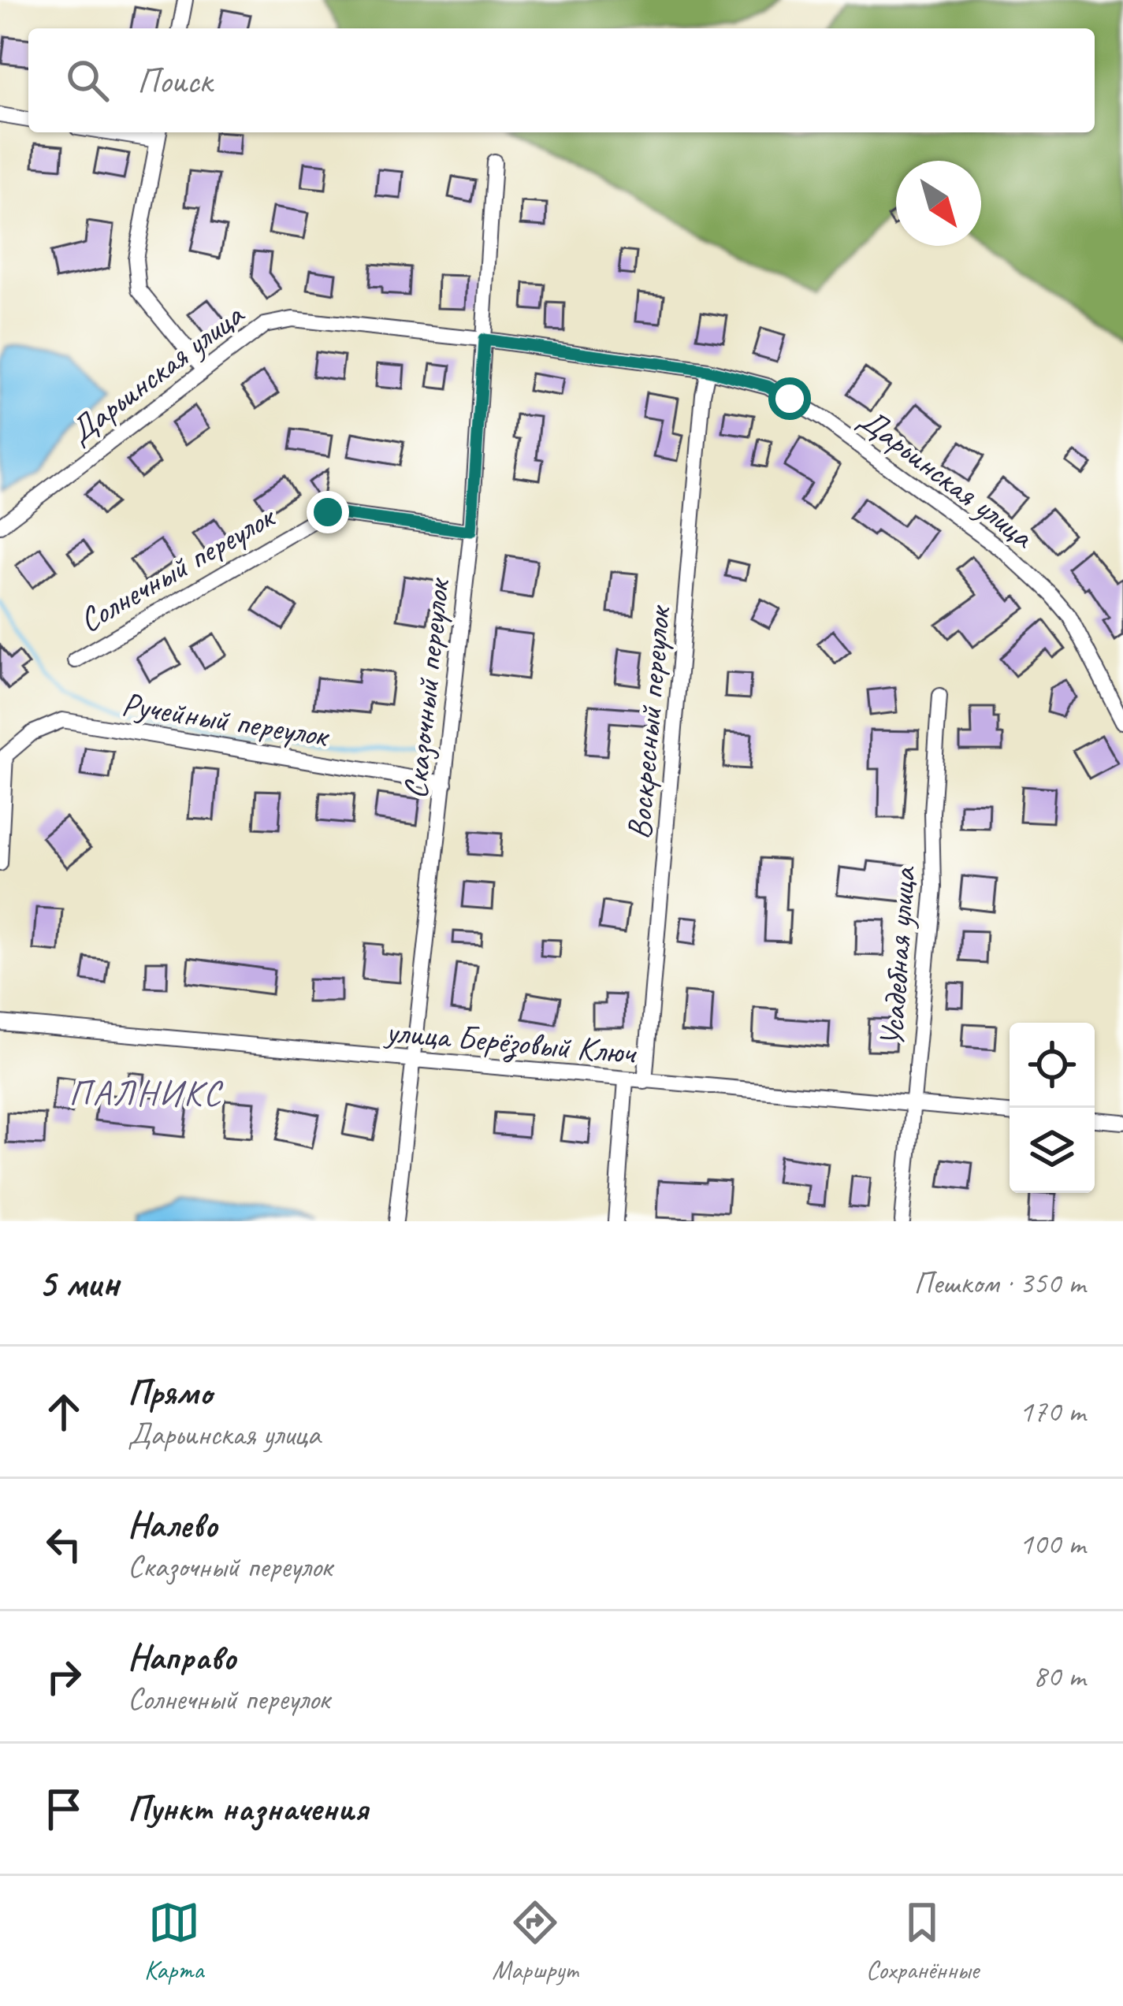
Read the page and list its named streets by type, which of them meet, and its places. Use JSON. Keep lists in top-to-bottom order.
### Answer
{
  "streets": {
    "street": [
      "Дарьинская улица",
      "Солнечный переулок",
      "Сказочный переулок",
      "Ручейный переулок",
      "Воскресный переулок",
      "Усадебная улица",
      "улица Берёзовый Ключ"
    ]
  },
  "crossings": [
    ["Дарьинская улица", "Сказочный переулок"],
    ["Дарьинская улица", "Воскресный переулок"],
    ["Солнечный переулок", "Сказочный переулок"],
    ["Сказочный переулок", "Ручейный переулок"],
    ["Сказочный переулок", "улица Берёзовый Ключ"],
    ["Воскресный переулок", "улица Берёзовый Ключ"],
    ["Усадебная улица", "улица Берёзовый Ключ"]
  ],
  "districts": ["ПАЛНИКС"],
  "north": "bottom right",
  "page": {
    "search": "Поиск",
    "heading": ["5 мин", "Пешком · 350 m"],
    "list": [
      ["Прямо", "Дарьинская улица", "170 m"],
      ["Налево", "Сказочный переулок", "100 m"],
      ["Направо", "Солнечный переулок", "80 m"],
      "Пункт назначения"
    ],
    "nav": ["Карта", "Маршрут", "Сохранённые"]
  }
}
